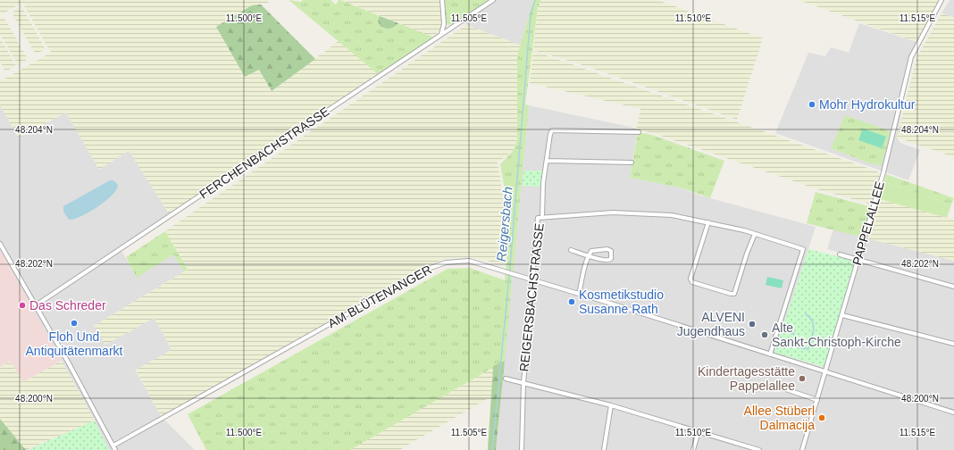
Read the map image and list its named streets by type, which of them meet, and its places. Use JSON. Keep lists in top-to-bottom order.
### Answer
{
  "streets": {
    "street": [
      "FERCHENBACHSTRASSE",
      "PAPPELALLEE",
      "AM BLÜTENANGER",
      "REIGERSBACHSTRASSE"
    ]
  },
  "crossings": [
    ["PAPPELALLEE", "AM BLÜTENANGER"],
    ["AM BLÜTENANGER", "REIGERSBACHSTRASSE"]
  ],
  "water": ["Reigersbach"],
  "places": [
    "Mohr Hydrokultur",
    "Kosmetikstudio Susanne Rath",
    "Das Schreder",
    "Floh Und Antiquitätenmarkt",
    "ALVENI Jugendhaus",
    "Alte Sankt-Christoph-Kirche",
    "Kindertagesstätte Pappelallee",
    "Allee Stüberl Dalmacija"
  ],
  "coordinates": [
    "11.500°E",
    "11.505°E",
    "11.510°E",
    "11.515°E",
    "48.204°N",
    "48.202°N",
    "48.200°N"
  ]
}
